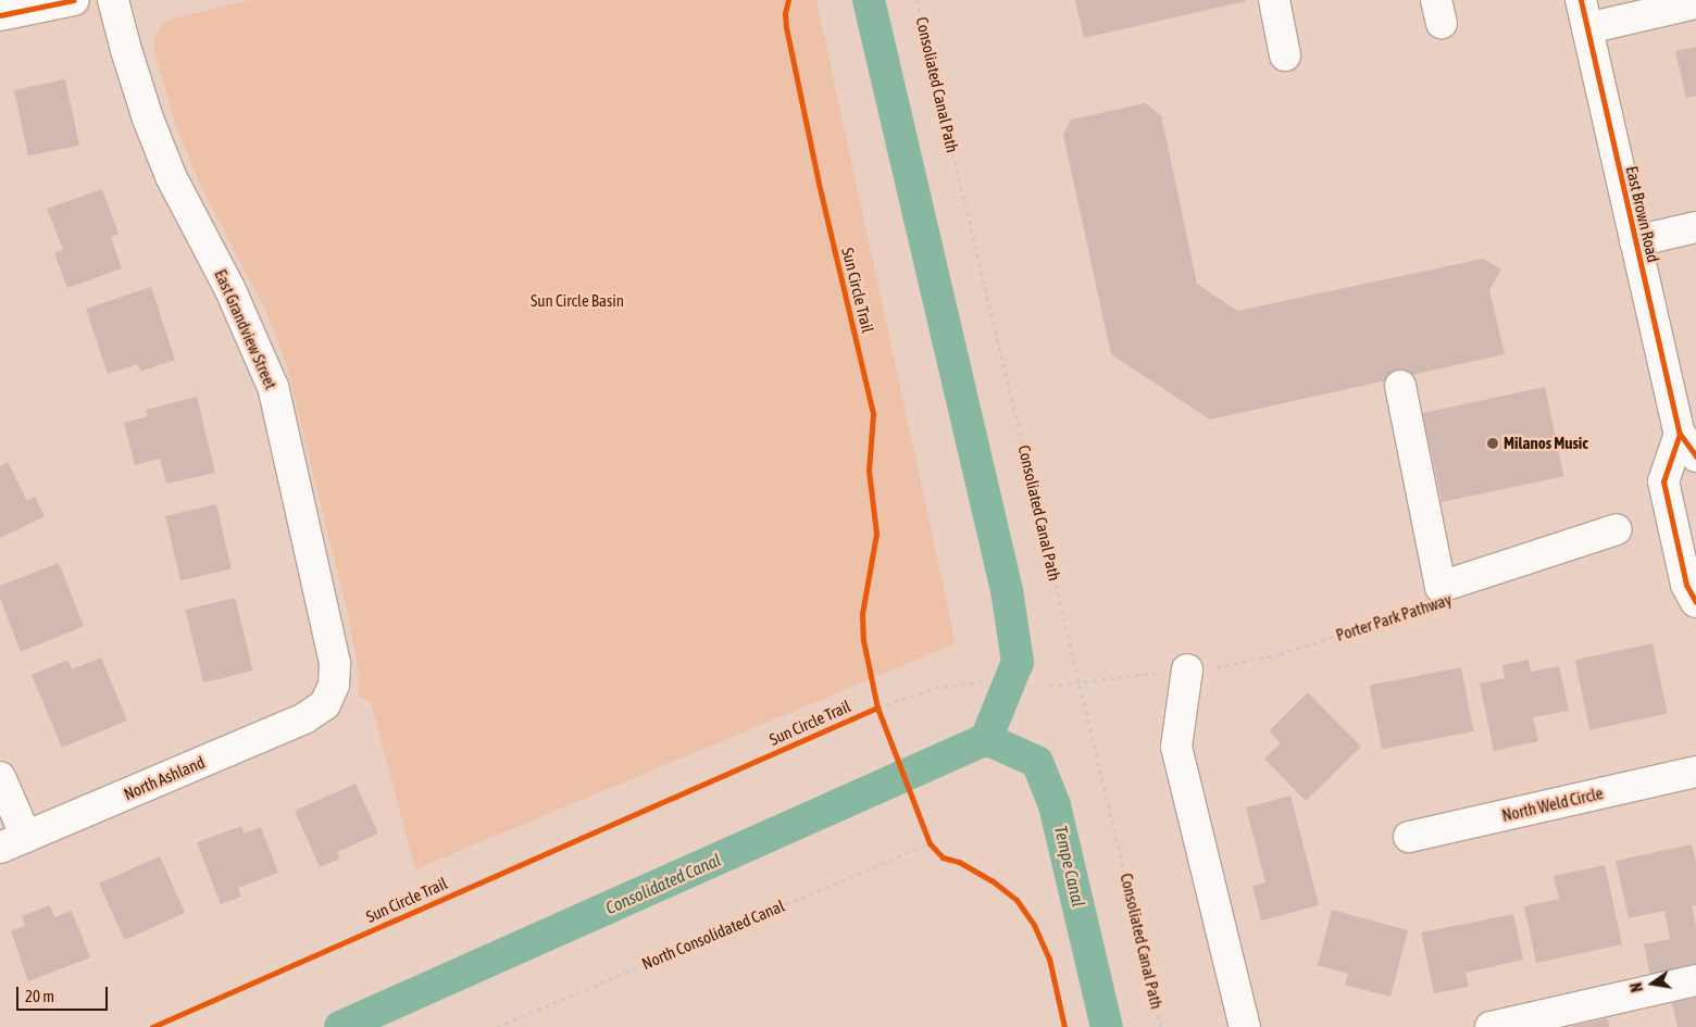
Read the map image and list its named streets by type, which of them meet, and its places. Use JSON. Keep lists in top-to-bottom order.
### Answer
{
  "streets": {
    "street": [
      "East Brown Road",
      "East Grandview Street",
      "North Ashland",
      "North Weld Circle"
    ],
    "path": ["Consoliated Canal Path", "Porter Park Pathway", "North Consolidated Canal"],
    "cycle path": ["Sun Circle Trail"]
  },
  "crossings": [
    ["Consoliated Canal Path", "Porter Park Pathway"],
    ["East Grandview Street", "North Ashland"]
  ],
  "water": ["Tempe Canal", "Consolidated Canal"],
  "parks": ["Sun Circle Basin"],
  "places": ["Milanos Music"],
  "scale_bar": "20 m",
  "north": "left"
}
